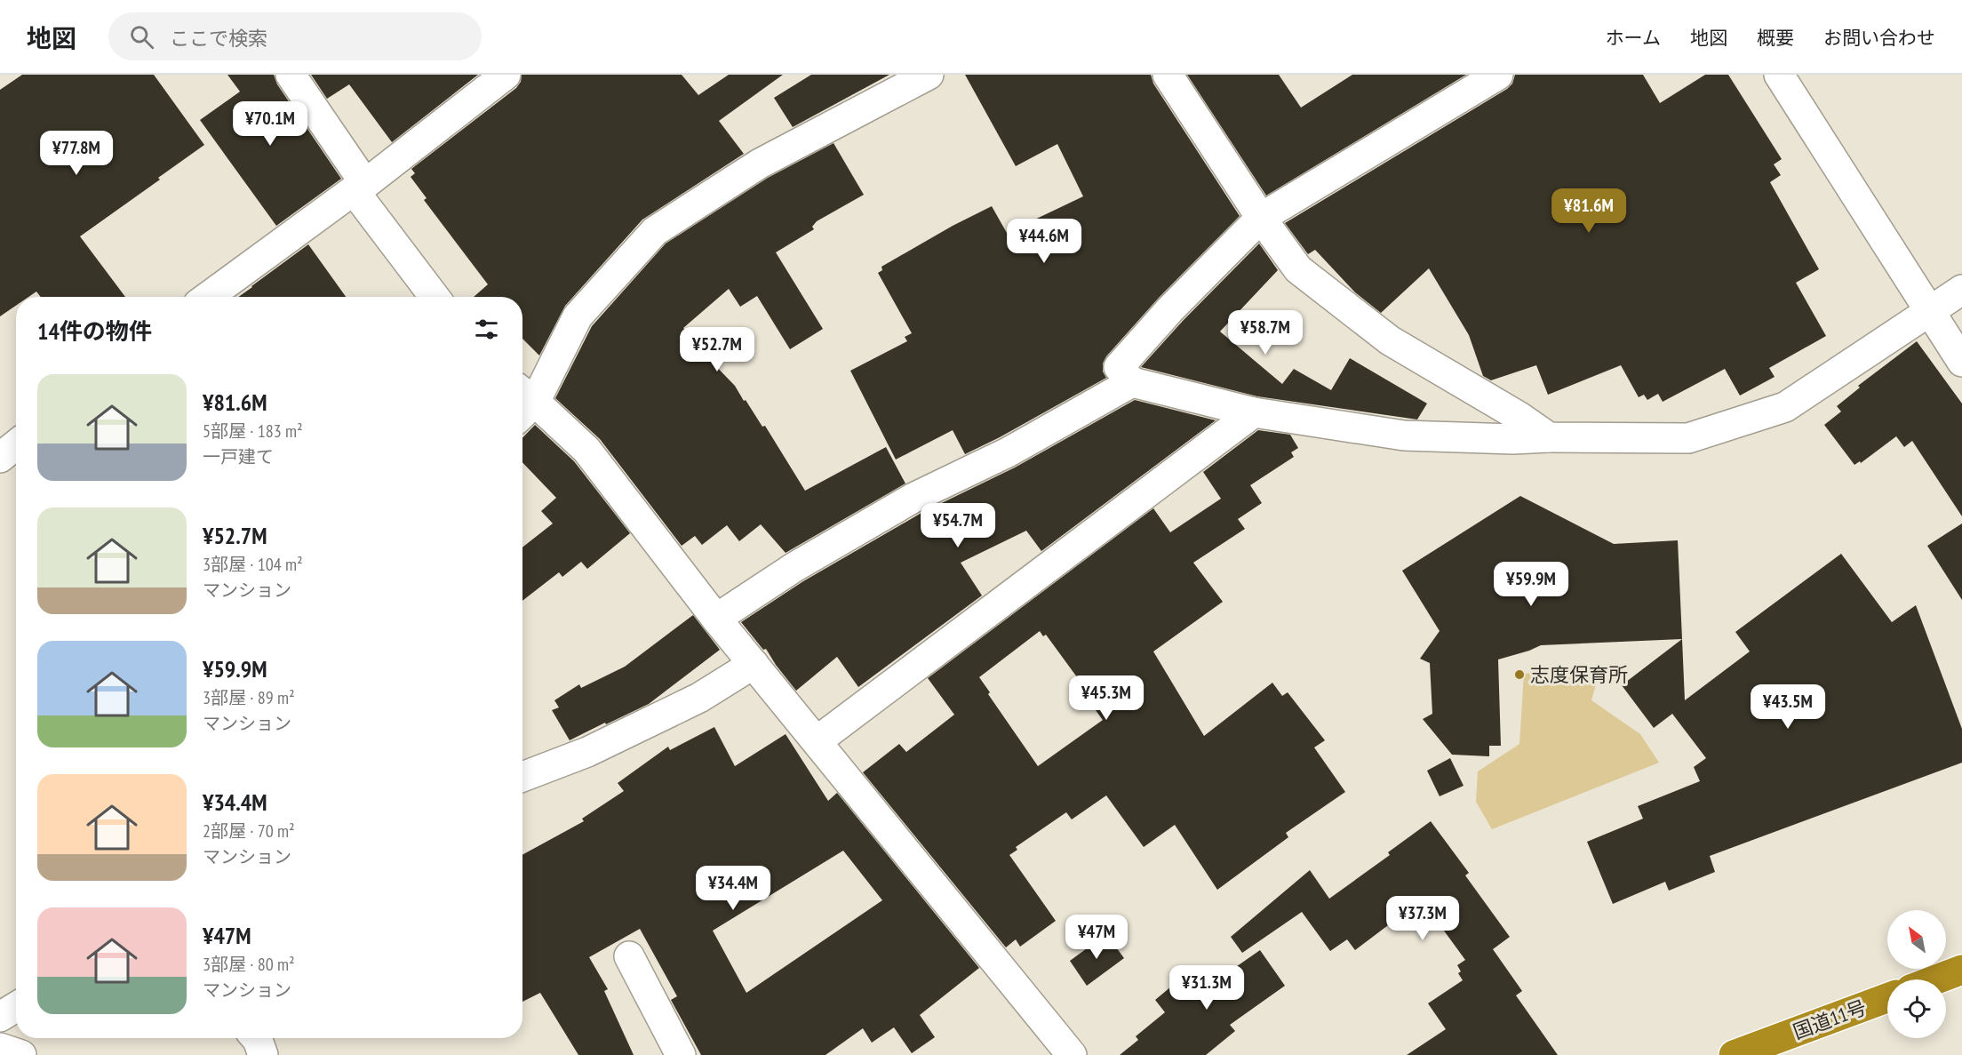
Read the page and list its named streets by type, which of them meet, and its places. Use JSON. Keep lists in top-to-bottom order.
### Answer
{
  "streets": {
    "highway": ["国道11号"]
  },
  "places": ["志度保育所"],
  "north": "top left",
  "page": {
    "header": "地図",
    "search": "ここで検索",
    "nav": [
      "ホーム",
      "地図",
      "概要",
      "お問い合わせ"
    ],
    "price": [
      "¥70.1M",
      "¥77.8M",
      "¥81.6M",
      "¥44.6M",
      "¥58.7M",
      "¥52.7M",
      "¥54.7M",
      "¥59.9M",
      "¥45.3M",
      "¥43.5M",
      "¥34.4M",
      "¥37.3M",
      "¥47M",
      "¥31.3M"
    ],
    "heading": "14件の物件",
    "list": [
      {
        "name": "¥81.6M",
        "note": "5部屋 · 183 m² · 一戸建て"
      },
      {
        "name": "¥52.7M",
        "note": "3部屋 · 104 m² · マンション"
      },
      {
        "name": "¥59.9M",
        "note": "3部屋 · 89 m² · マンション"
      },
      {
        "name": "¥34.4M",
        "note": "2部屋 · 70 m² · マンション"
      },
      {
        "name": "¥47M",
        "note": "3部屋 · 80 m² · マンション"
      }
    ]
  }
}
